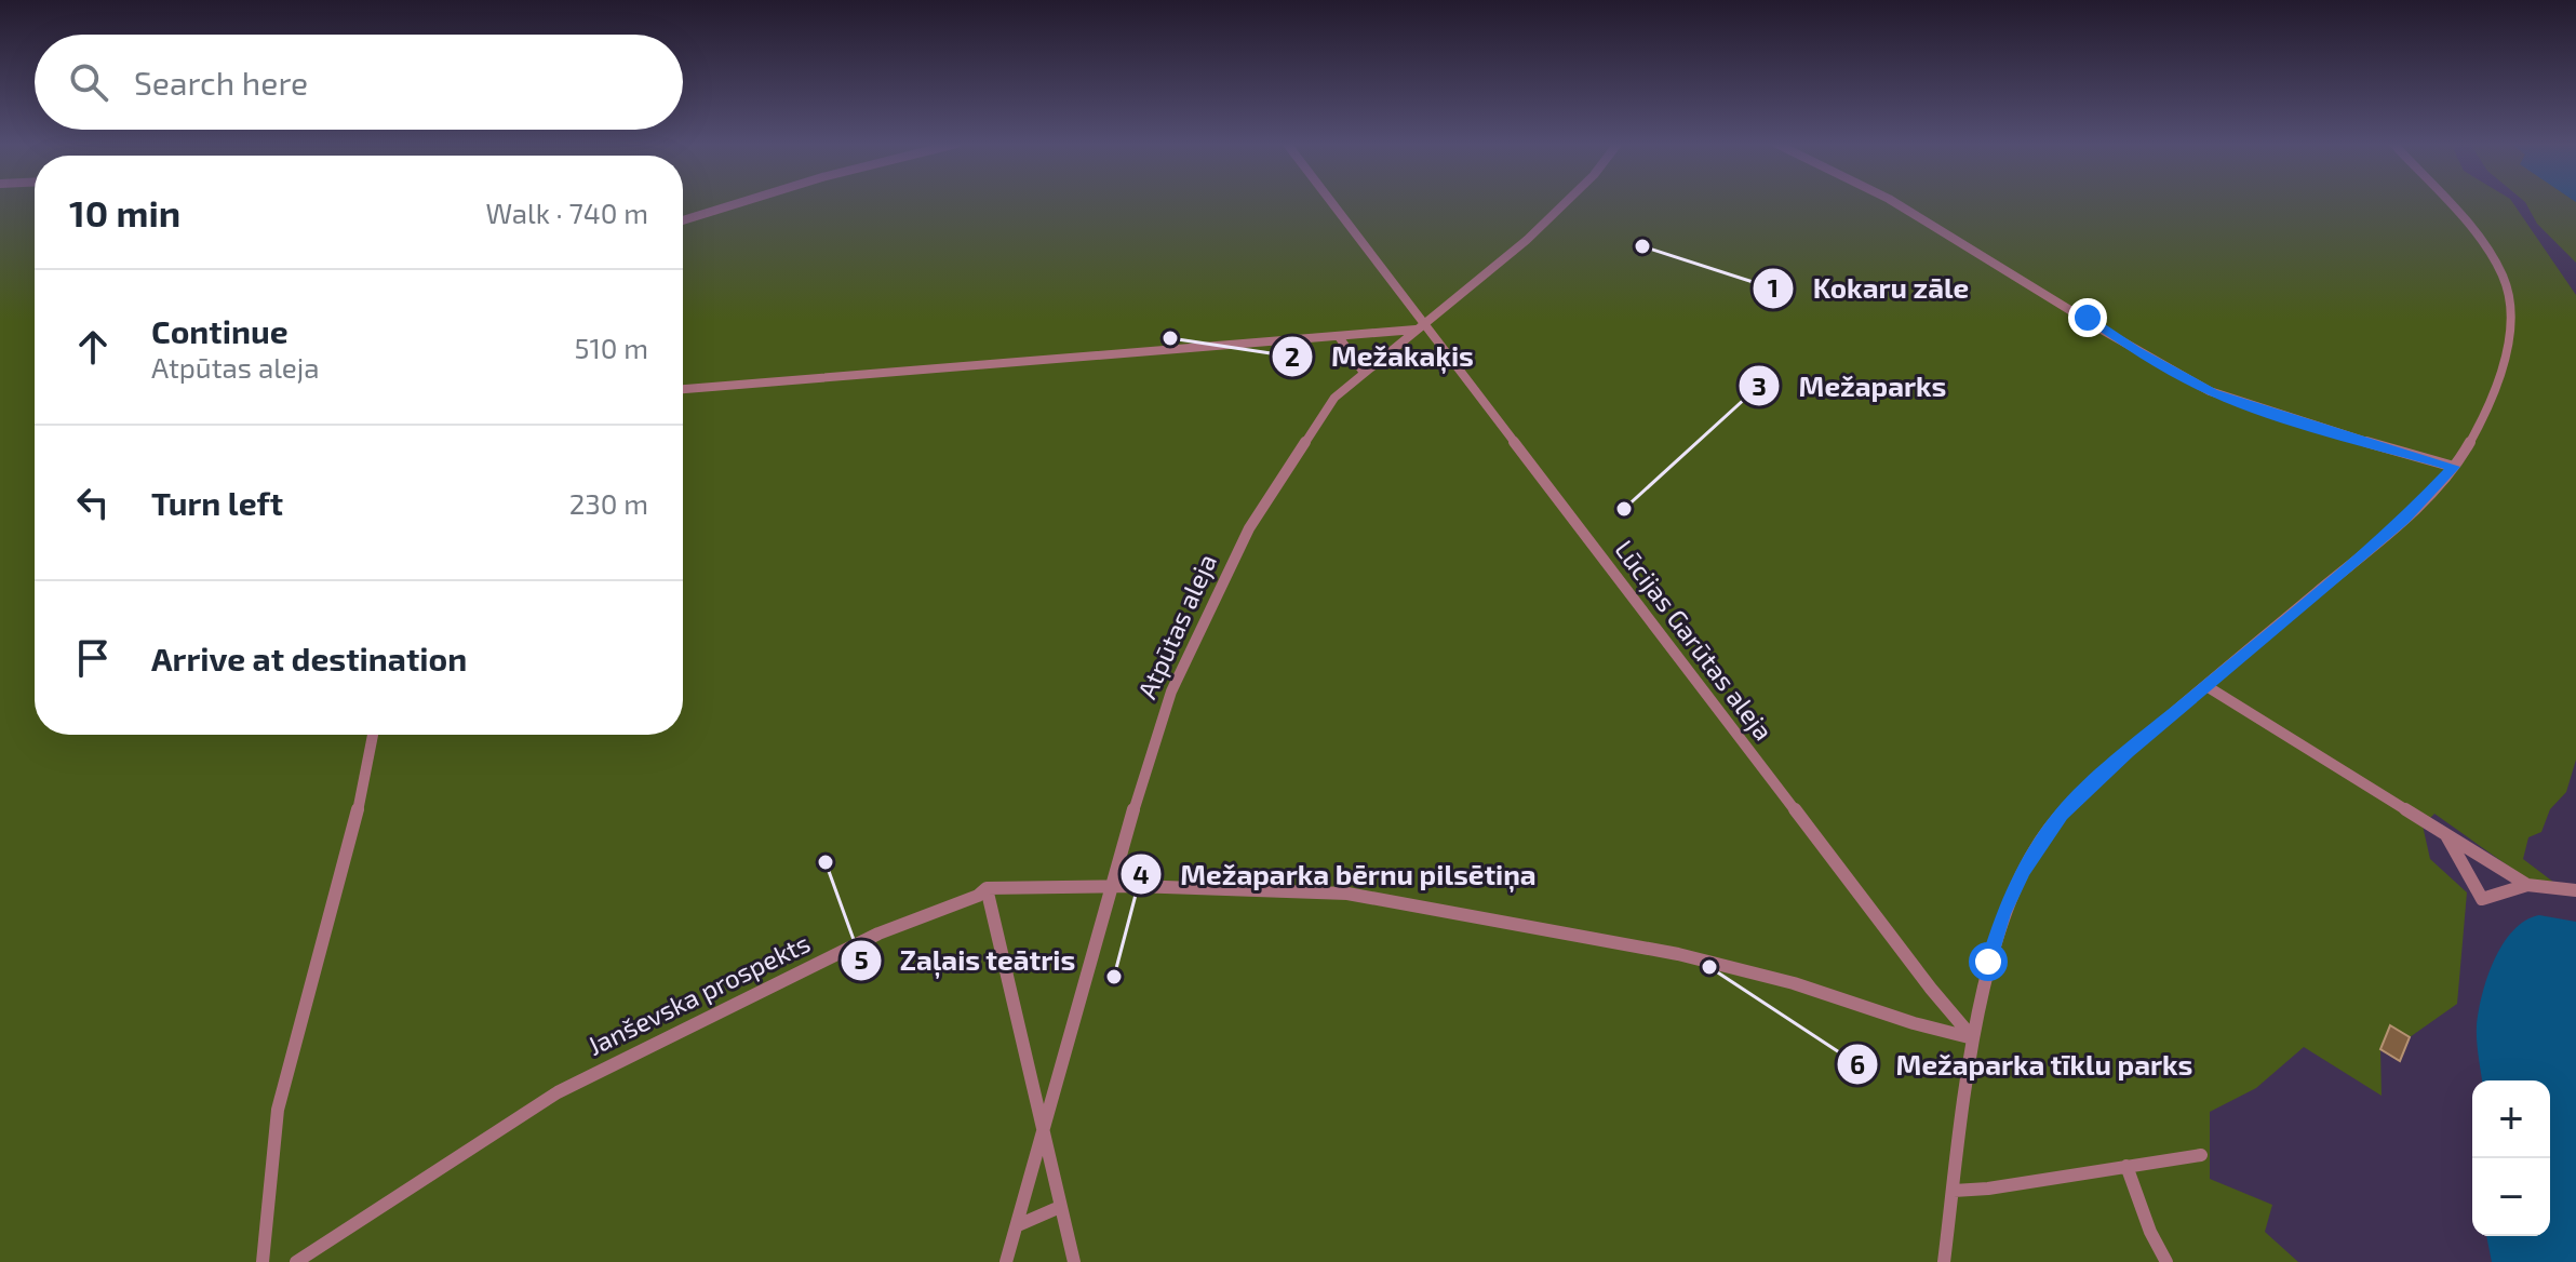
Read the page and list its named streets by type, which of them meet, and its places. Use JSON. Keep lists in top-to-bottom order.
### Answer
{
  "streets": {
    "street": ["Atpūtas aleja", "Lūcijas Garūtas aleja", "Janševska prospekts"]
  },
  "crossings": [
    ["Atpūtas aleja", "Lūcijas Garūtas aleja"],
    ["Atpūtas aleja", "Janševska prospekts"],
    ["Lūcijas Garūtas aleja", "Janševska prospekts"]
  ],
  "places": [
    "Kokaru zāle",
    "Mežakaķis",
    "Mežaparks",
    "Zaļais teātris",
    "Mežaparka tīklu parks",
    "Mežaparka bērnu pilsētiņa"
  ],
  "page": {
    "search": "Search here",
    "heading": ["10 min", "Walk · 740 m"],
    "list": [
      ["Continue", "Atpūtas aleja", "510 m"],
      ["Turn left", "230 m"],
      "Arrive at destination"
    ],
    "map_buttons": ["+", "−"]
  }
}
